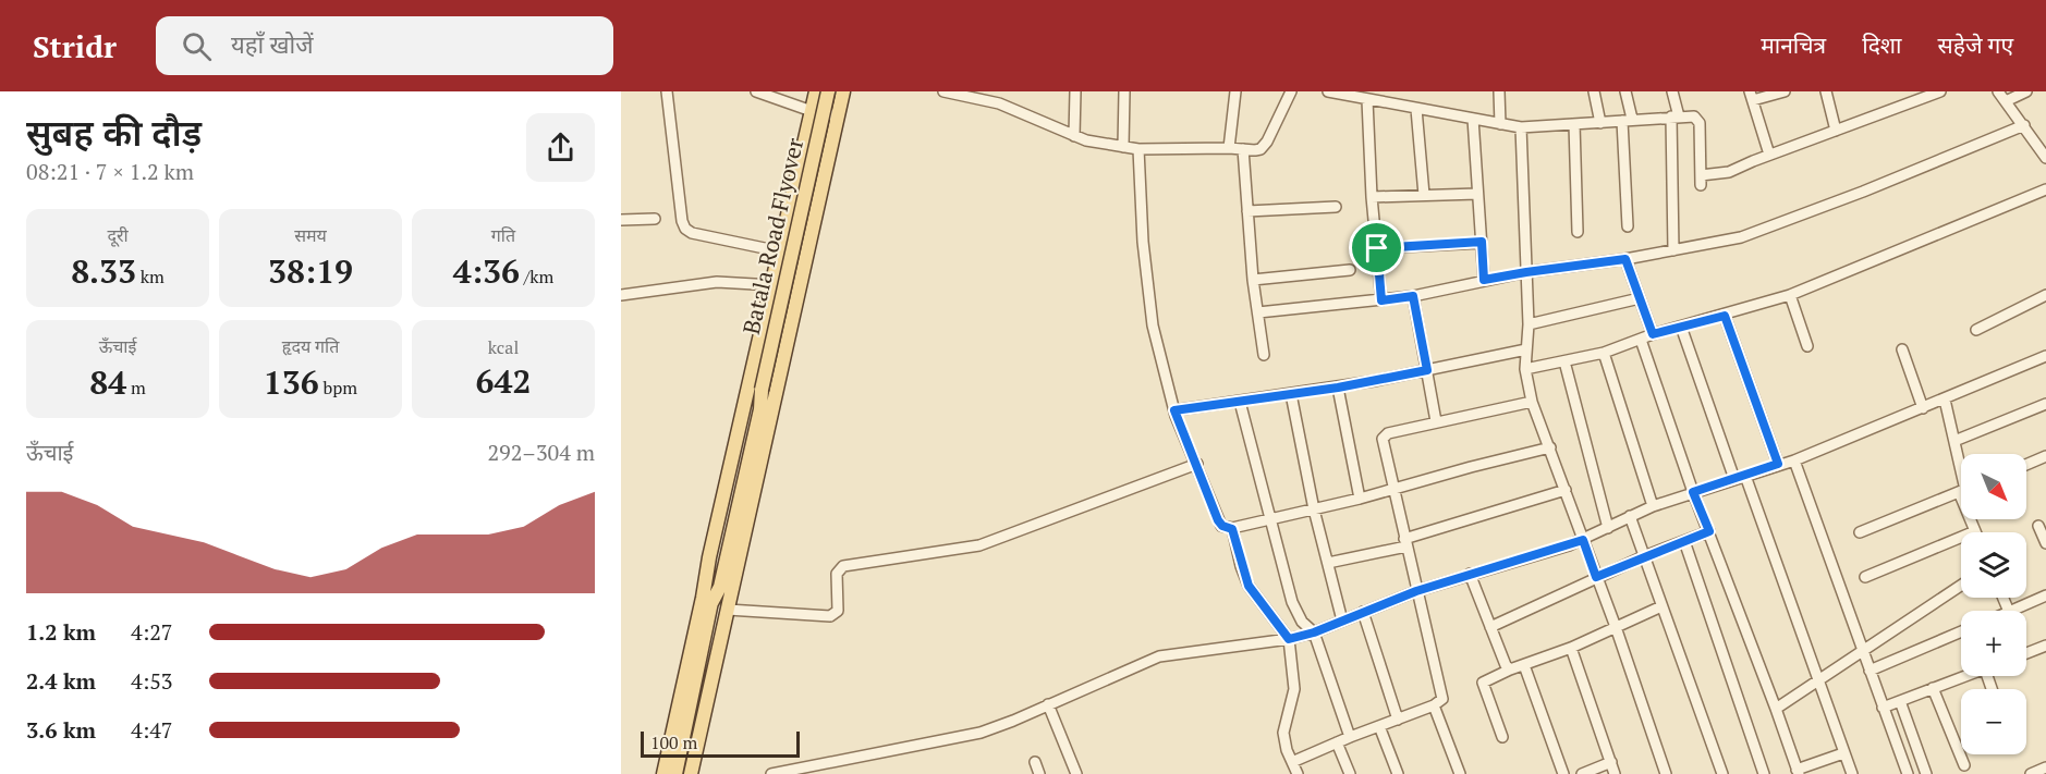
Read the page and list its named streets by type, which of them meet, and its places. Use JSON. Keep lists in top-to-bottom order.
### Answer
{
  "streets": {
    "main road": ["Batala Road Flyover"]
  },
  "scale_bar": "100 m",
  "north": "bottom right",
  "page": {
    "header": "Stridr",
    "search": "यहाँ खोजें",
    "nav": ["मानचित्र", "दिशा", "सहेजे गए"],
    "heading": ["सुबह की दौड़", "08:21 · 7 × 1.2 km"],
    "stats": [
      ["दूरी", "8.33 km"],
      ["समय", "38:19"],
      ["गति", "4:36 /km"],
      ["ऊँचाई", "84 m"],
      ["हृदय गति", "136 bpm"],
      ["kcal", "642"]
    ],
    "chart": ["ऊँचाई", "292–304 m"],
    "map_buttons": ["+", "−"],
    "list": [
      {
        "name": "1.2 km",
        "note": "4:27"
      },
      {
        "name": "2.4 km",
        "note": "4:53"
      },
      {
        "name": "3.6 km",
        "note": "4:47"
      }
    ],
    "scale": "100 m"
  }
}
